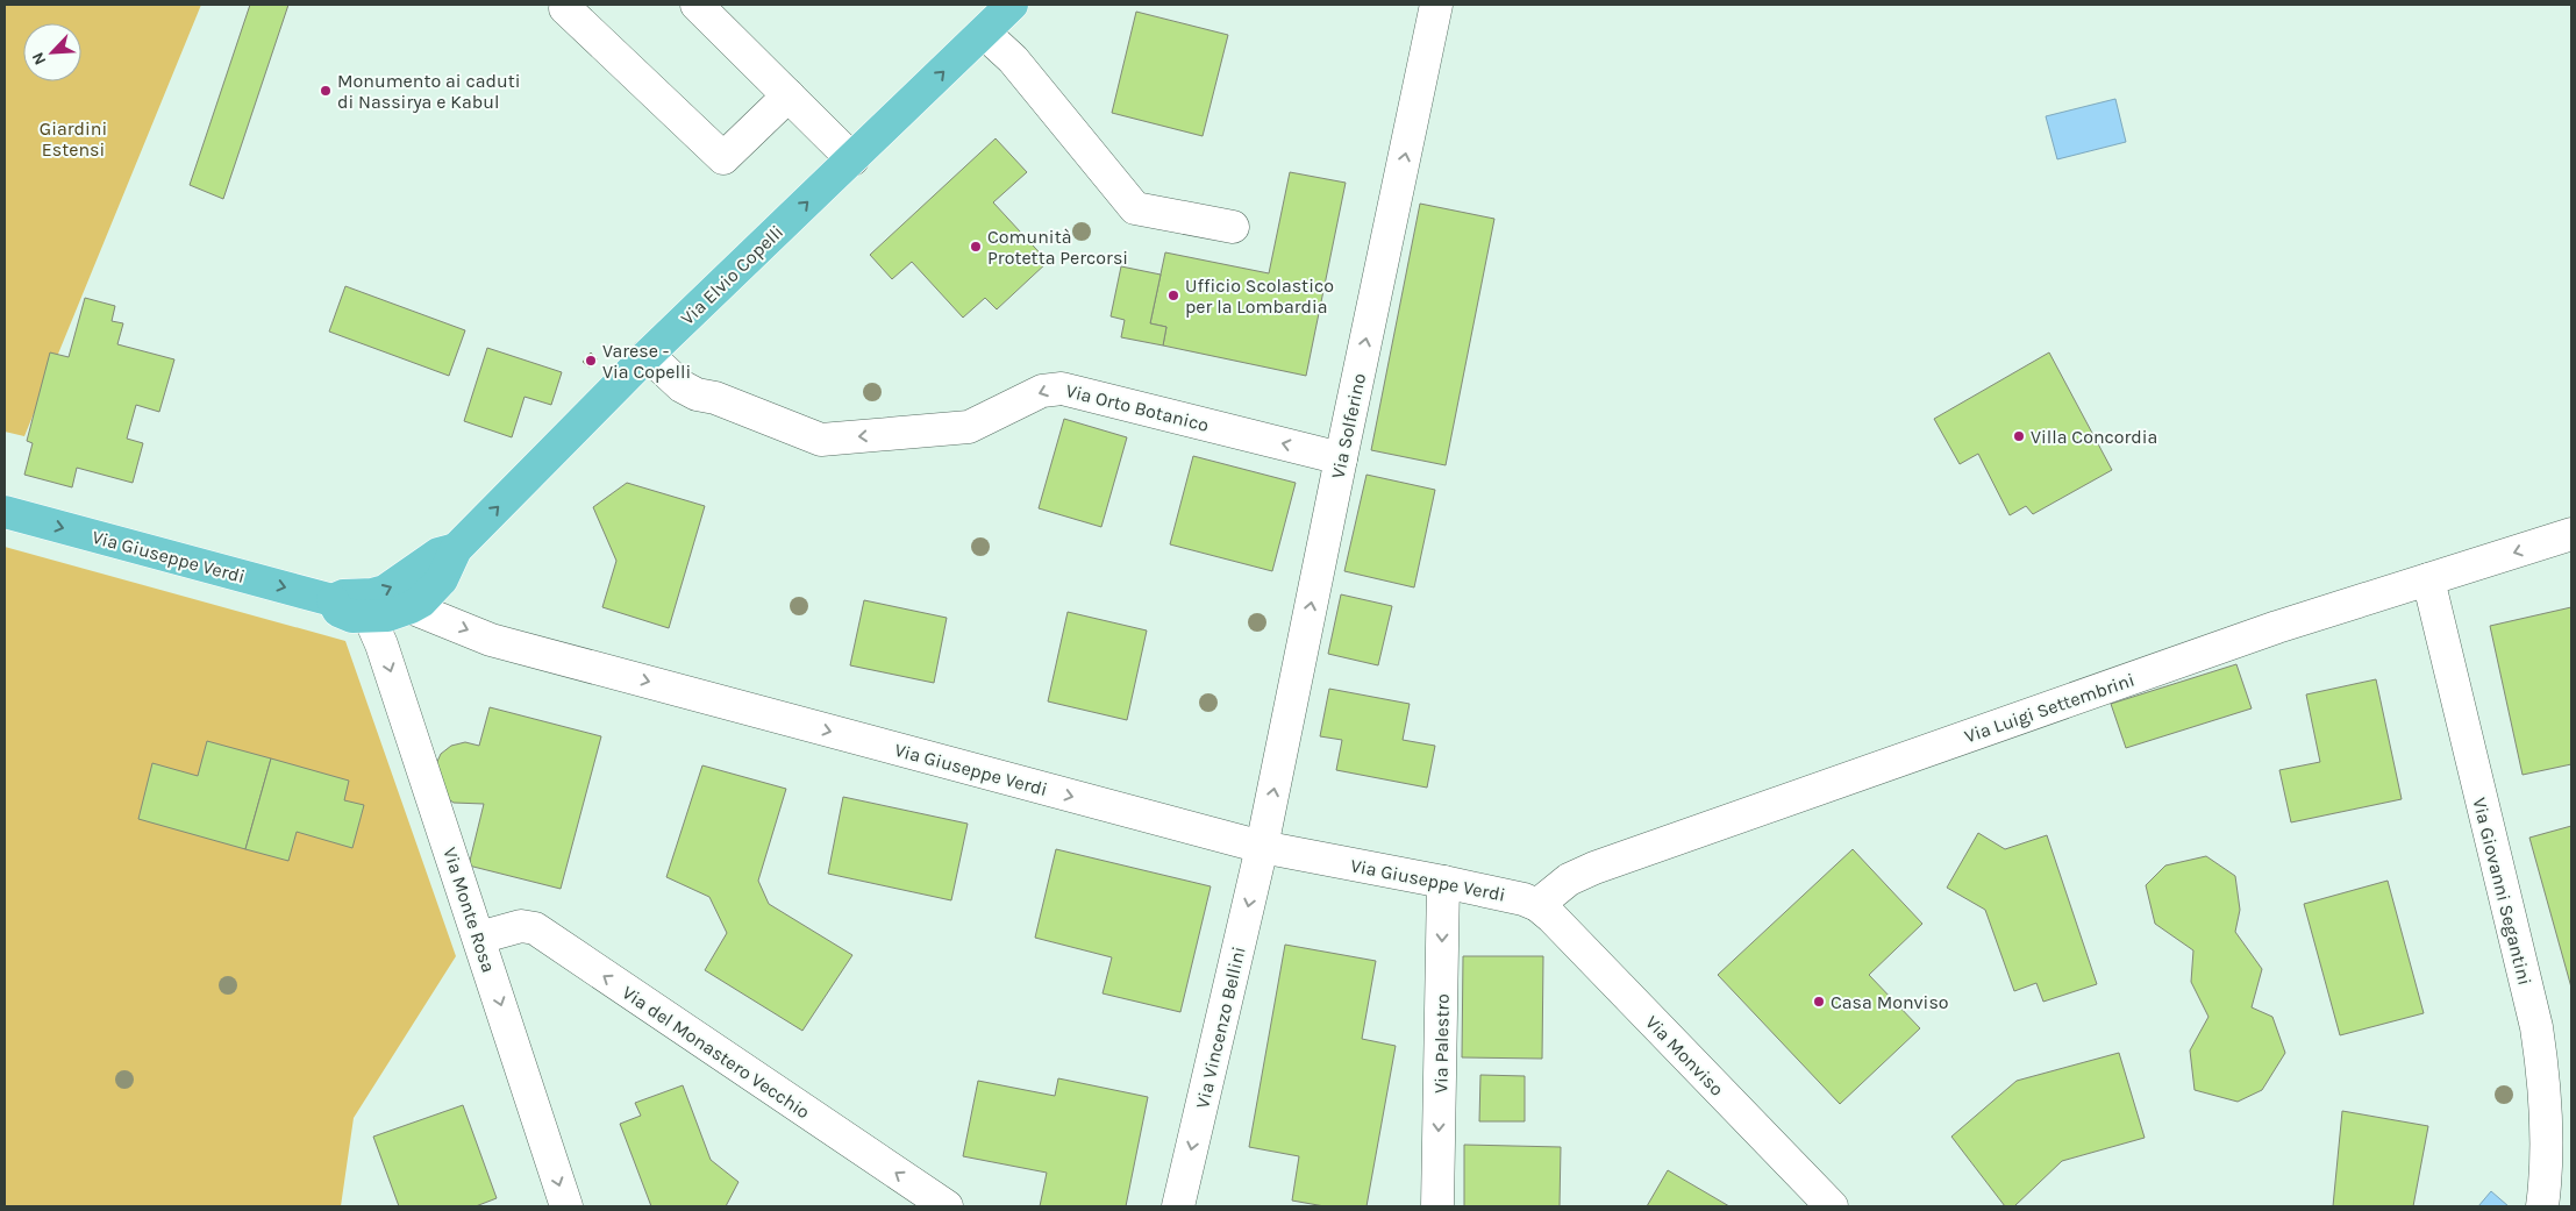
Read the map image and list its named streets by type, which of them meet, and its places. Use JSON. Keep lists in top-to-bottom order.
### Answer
{
  "streets": {
    "main road": ["Via Elvio Copelli", "Via Giuseppe Verdi"],
    "street": [
      "Via Orto Botanico",
      "Via Solferino",
      "Via Luigi Settembrini",
      "Via Giovanni Segantini",
      "Via Monte Rosa",
      "Via Vincenzo Bellini",
      "Via Palestro",
      "Via del Monastero Vecchio",
      "Via Monviso"
    ]
  },
  "crossings": [
    ["Via Elvio Copelli", "Via Orto Botanico"],
    ["Via Elvio Copelli", "Via Giuseppe Verdi"],
    ["Via Elvio Copelli", "Via Monte Rosa"],
    ["Via Orto Botanico", "Via Solferino"],
    ["Via Solferino", "Via Giuseppe Verdi"],
    ["Via Solferino", "Via Vincenzo Bellini"],
    ["Via Giuseppe Verdi", "Via Luigi Settembrini"],
    ["Via Giuseppe Verdi", "Via Vincenzo Bellini"],
    ["Via Giuseppe Verdi", "Via Palestro"],
    ["Via Giuseppe Verdi", "Via Monviso"],
    ["Via Luigi Settembrini", "Via Giovanni Segantini"],
    ["Via Luigi Settembrini", "Via Monviso"],
    ["Via Monte Rosa", "Via del Monastero Vecchio"]
  ],
  "one_way": [
    "Via Elvio Copelli",
    "Via Orto Botanico",
    "Via Solferino",
    "Via Giuseppe Verdi",
    "Via Monte Rosa",
    "Via Vincenzo Bellini",
    "Via Palestro",
    "Via del Monastero Vecchio"
  ],
  "parks": ["Giardini Estensi"],
  "places": [
    "Monumento ai caduti di Nassirya e Kabul",
    "Comunità Protetta Percorsi",
    "Ufficio Scolastico per la Lombardia",
    "Varese - Via Copelli",
    "Villa Concordia",
    "Casa Monviso"
  ],
  "north": "bottom left"
}
